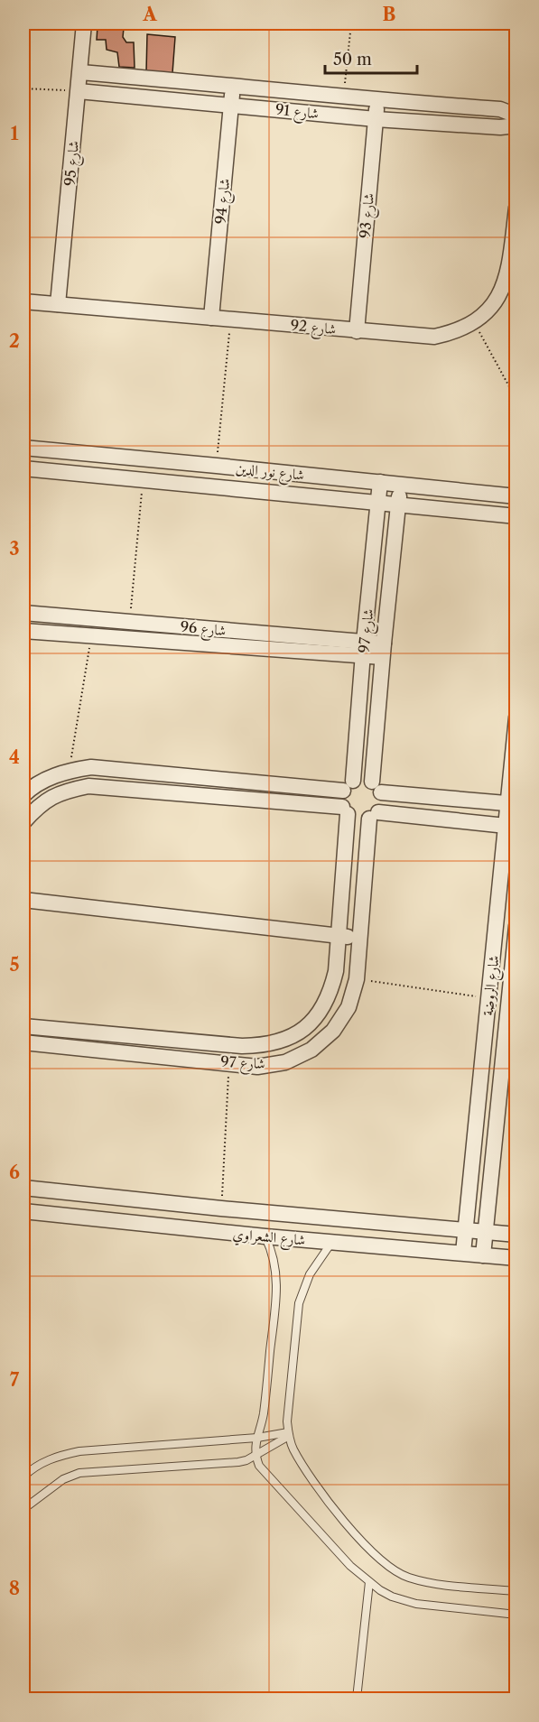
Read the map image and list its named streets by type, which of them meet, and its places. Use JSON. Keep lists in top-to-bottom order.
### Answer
{
  "streets": {
    "street": [
      "شارع 91",
      "شارع 95",
      "شارع 94",
      "شارع 93",
      "شارع 92",
      "شارع نور الدين",
      "شارع 96",
      "شارع 97",
      "شارع الروضة",
      "شارع الشعراوي"
    ]
  },
  "crossings": [
    ["شارع 91", "شارع 95"],
    ["شارع 91", "شارع 94"],
    ["شارع 91", "شارع 93"],
    ["شارع 95", "شارع 92"],
    ["شارع 94", "شارع 92"],
    ["شارع 93", "شارع 92"],
    ["شارع نور الدين", "شارع 97"],
    ["شارع 96", "شارع 97"],
    ["شارع الروضة", "شارع الشعراوي"]
  ],
  "scale_bar": "50 m",
  "grid": {
    "columns": ["A", "B"],
    "rows": [
      "1",
      "2",
      "3",
      "4",
      "5",
      "6",
      "7",
      "8"
    ]
  }
}
